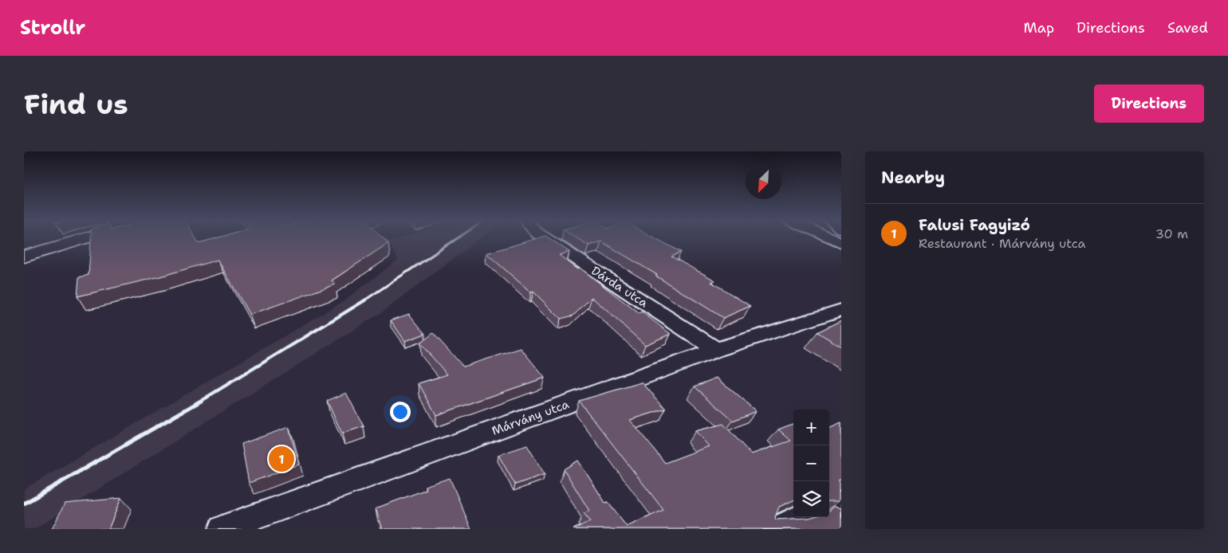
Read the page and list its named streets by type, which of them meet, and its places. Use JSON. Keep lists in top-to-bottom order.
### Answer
{
  "streets": {
    "street": ["Dárda utca", "Márvány utca"]
  },
  "crossings": [
    ["Dárda utca", "Márvány utca"]
  ],
  "north": "bottom left",
  "page": {
    "header": "Strollr",
    "nav": ["Map", "Directions", "Saved"],
    "buttons": "Directions",
    "title": "Find us",
    "heading": "Nearby",
    "list": [
      {
        "mark": "1",
        "name": "Falusi Fagyizó",
        "note": "Restaurant · Márvány utca",
        "value": "30 m"
      }
    ],
    "map_buttons": ["+", "−"],
    "pins": "1"
  }
}
